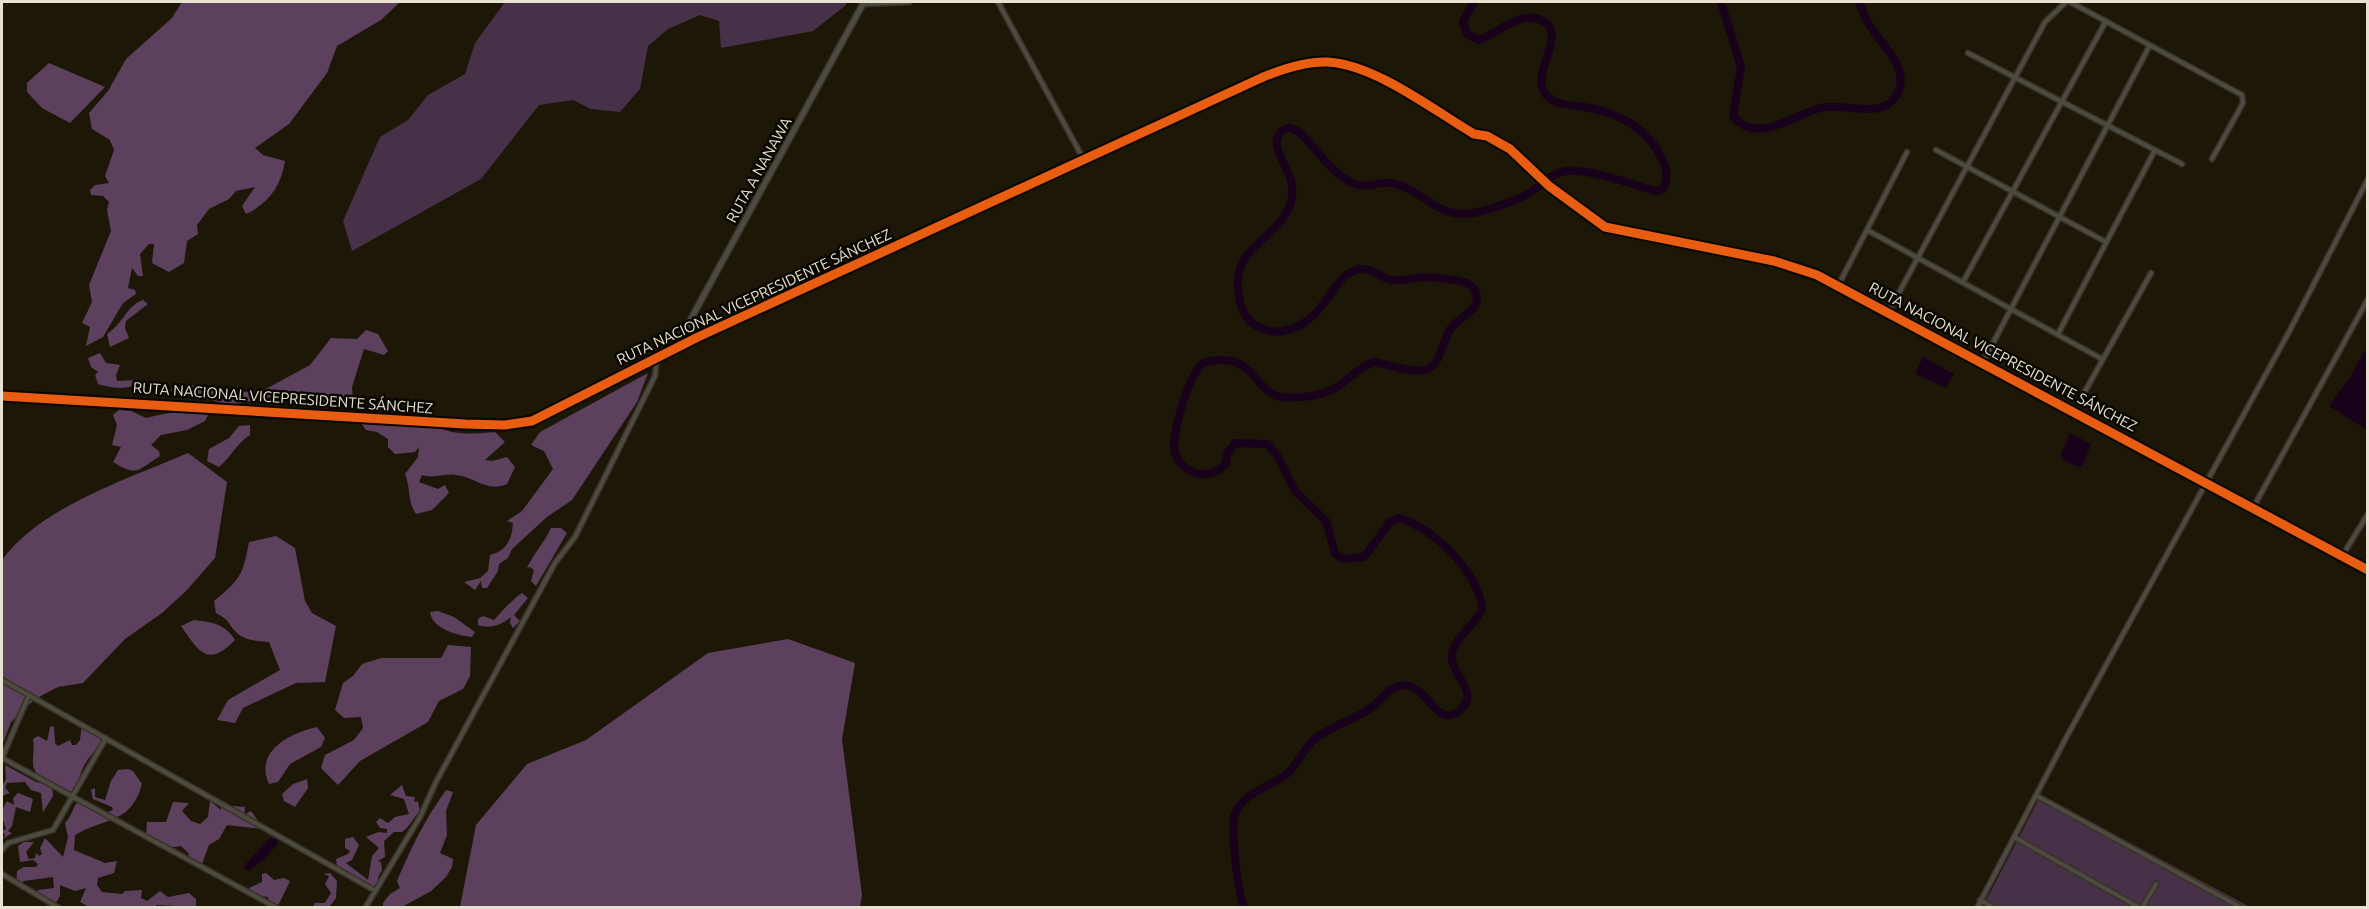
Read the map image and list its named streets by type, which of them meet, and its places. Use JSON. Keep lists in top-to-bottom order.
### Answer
{
  "streets": {
    "street": ["RUTA A NANAWA", "RUTA NACIONAL VICEPRESIDENTE SÁNCHEZ"]
  },
  "crossings": [
    ["RUTA A NANAWA", "RUTA NACIONAL VICEPRESIDENTE SÁNCHEZ"]
  ]
}
